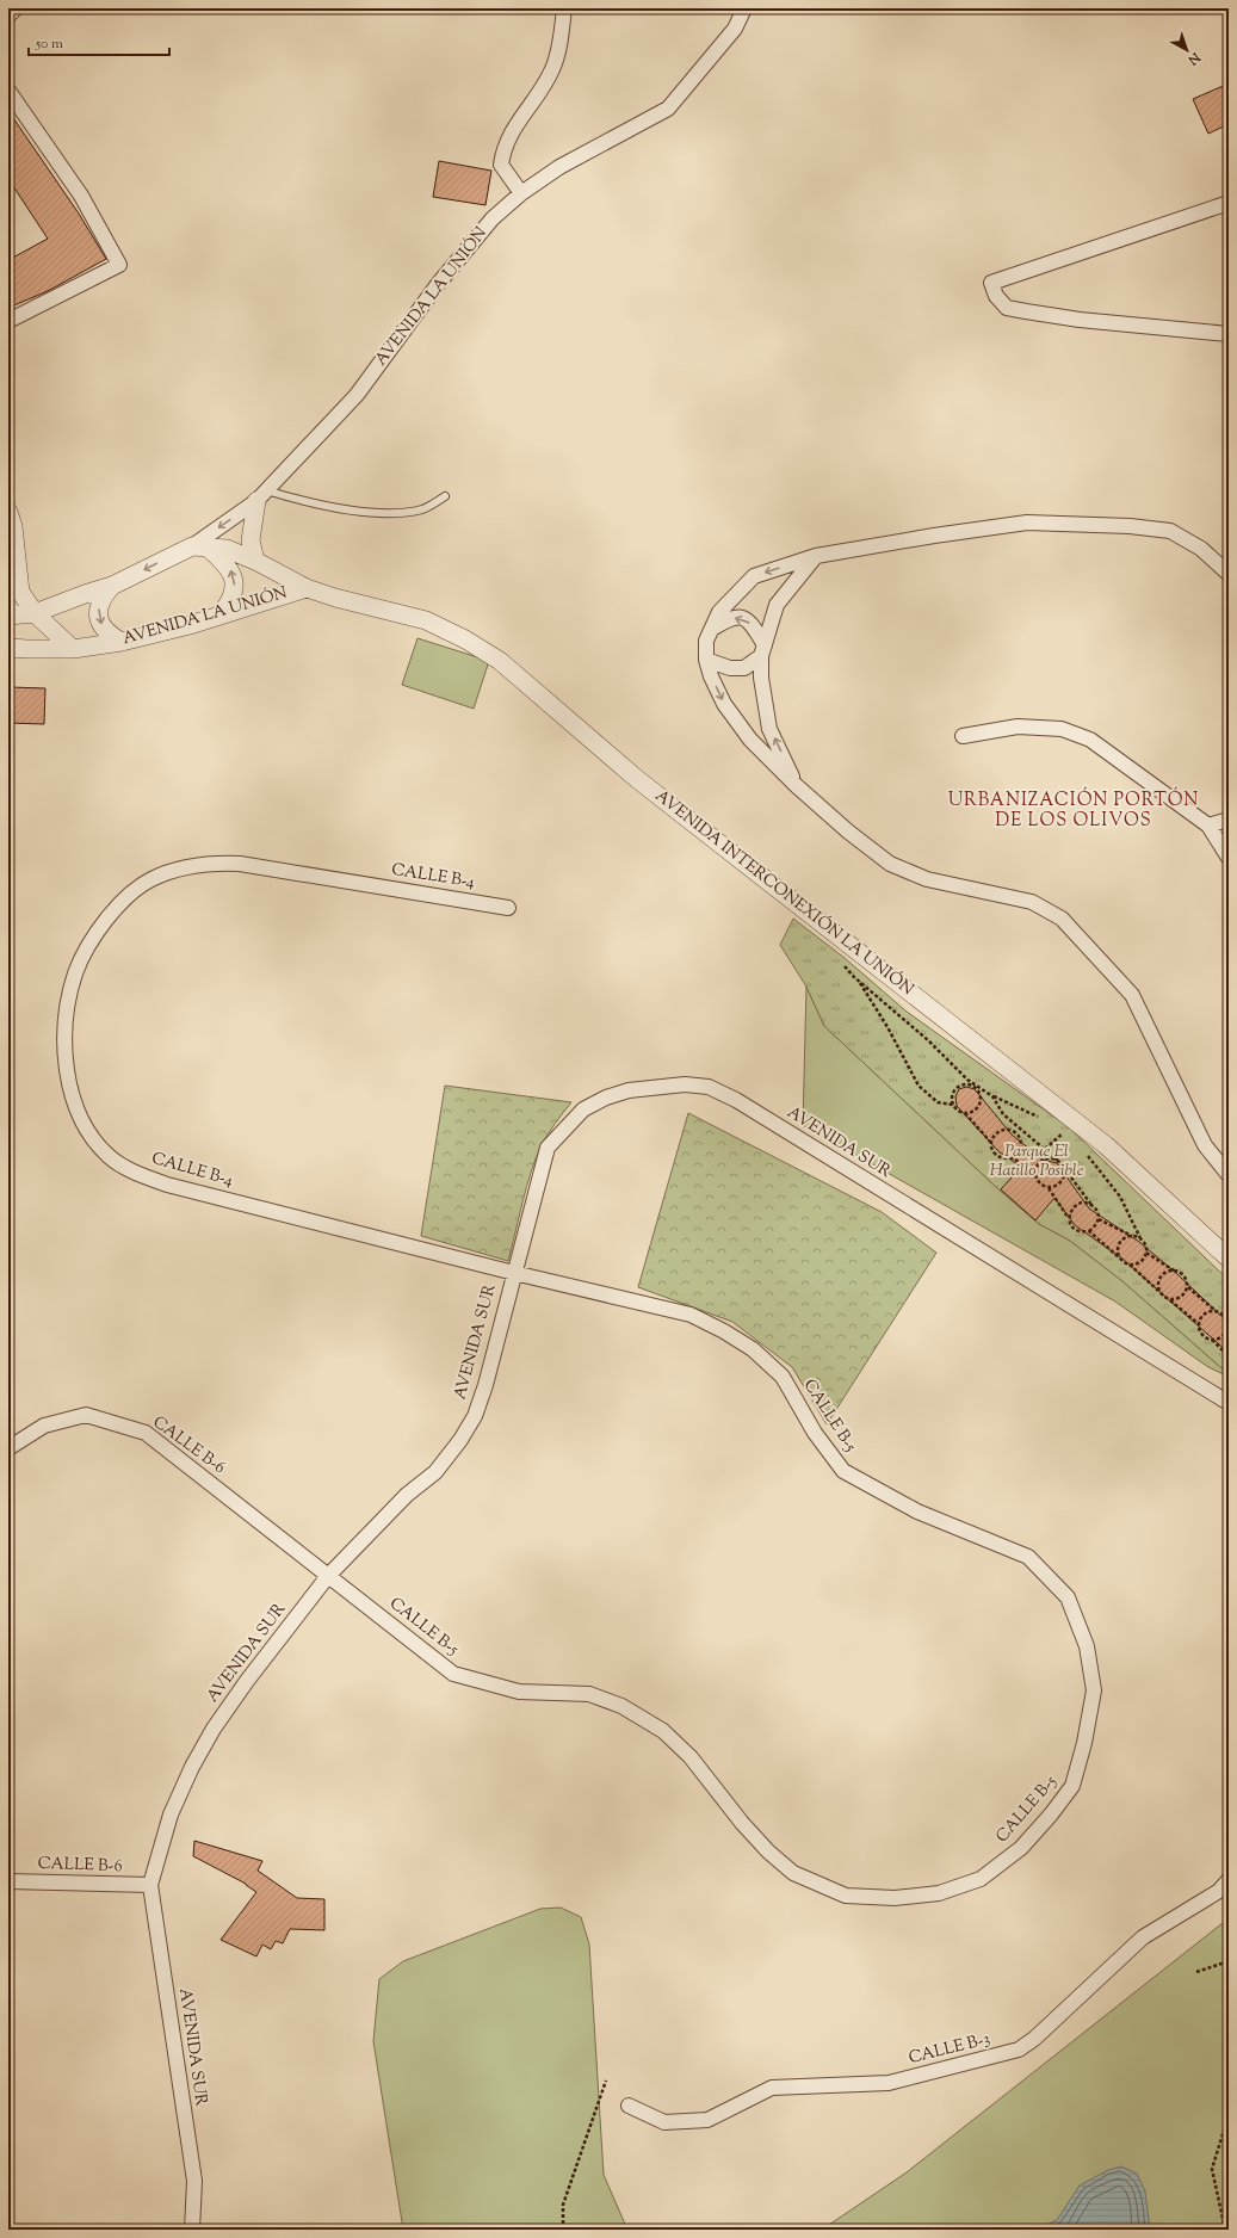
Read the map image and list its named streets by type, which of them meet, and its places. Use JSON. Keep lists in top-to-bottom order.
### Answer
{
  "streets": {
    "street": [
      "AVENIDA LA UNIÓN",
      "CALLE B-4",
      "AVENIDA INTERCONEXIÓN LA UNIÓN",
      "AVENIDA SUR",
      "CALLE B-5",
      "CALLE B-6",
      "CALLE B-3"
    ]
  },
  "crossings": [
    ["AVENIDA LA UNIÓN", "AVENIDA INTERCONEXIÓN LA UNIÓN"],
    ["CALLE B-4", "AVENIDA SUR"],
    ["CALLE B-4", "CALLE B-5"],
    ["AVENIDA SUR", "CALLE B-5"],
    ["AVENIDA SUR", "CALLE B-6"],
    ["CALLE B-5", "CALLE B-6"]
  ],
  "districts": ["URBANIZACIÓN PORTÓN DE LOS OLIVOS"],
  "parks": ["Parque El Hatillo Posible"],
  "scale_bar": "50 m",
  "north": "bottom right"
}
